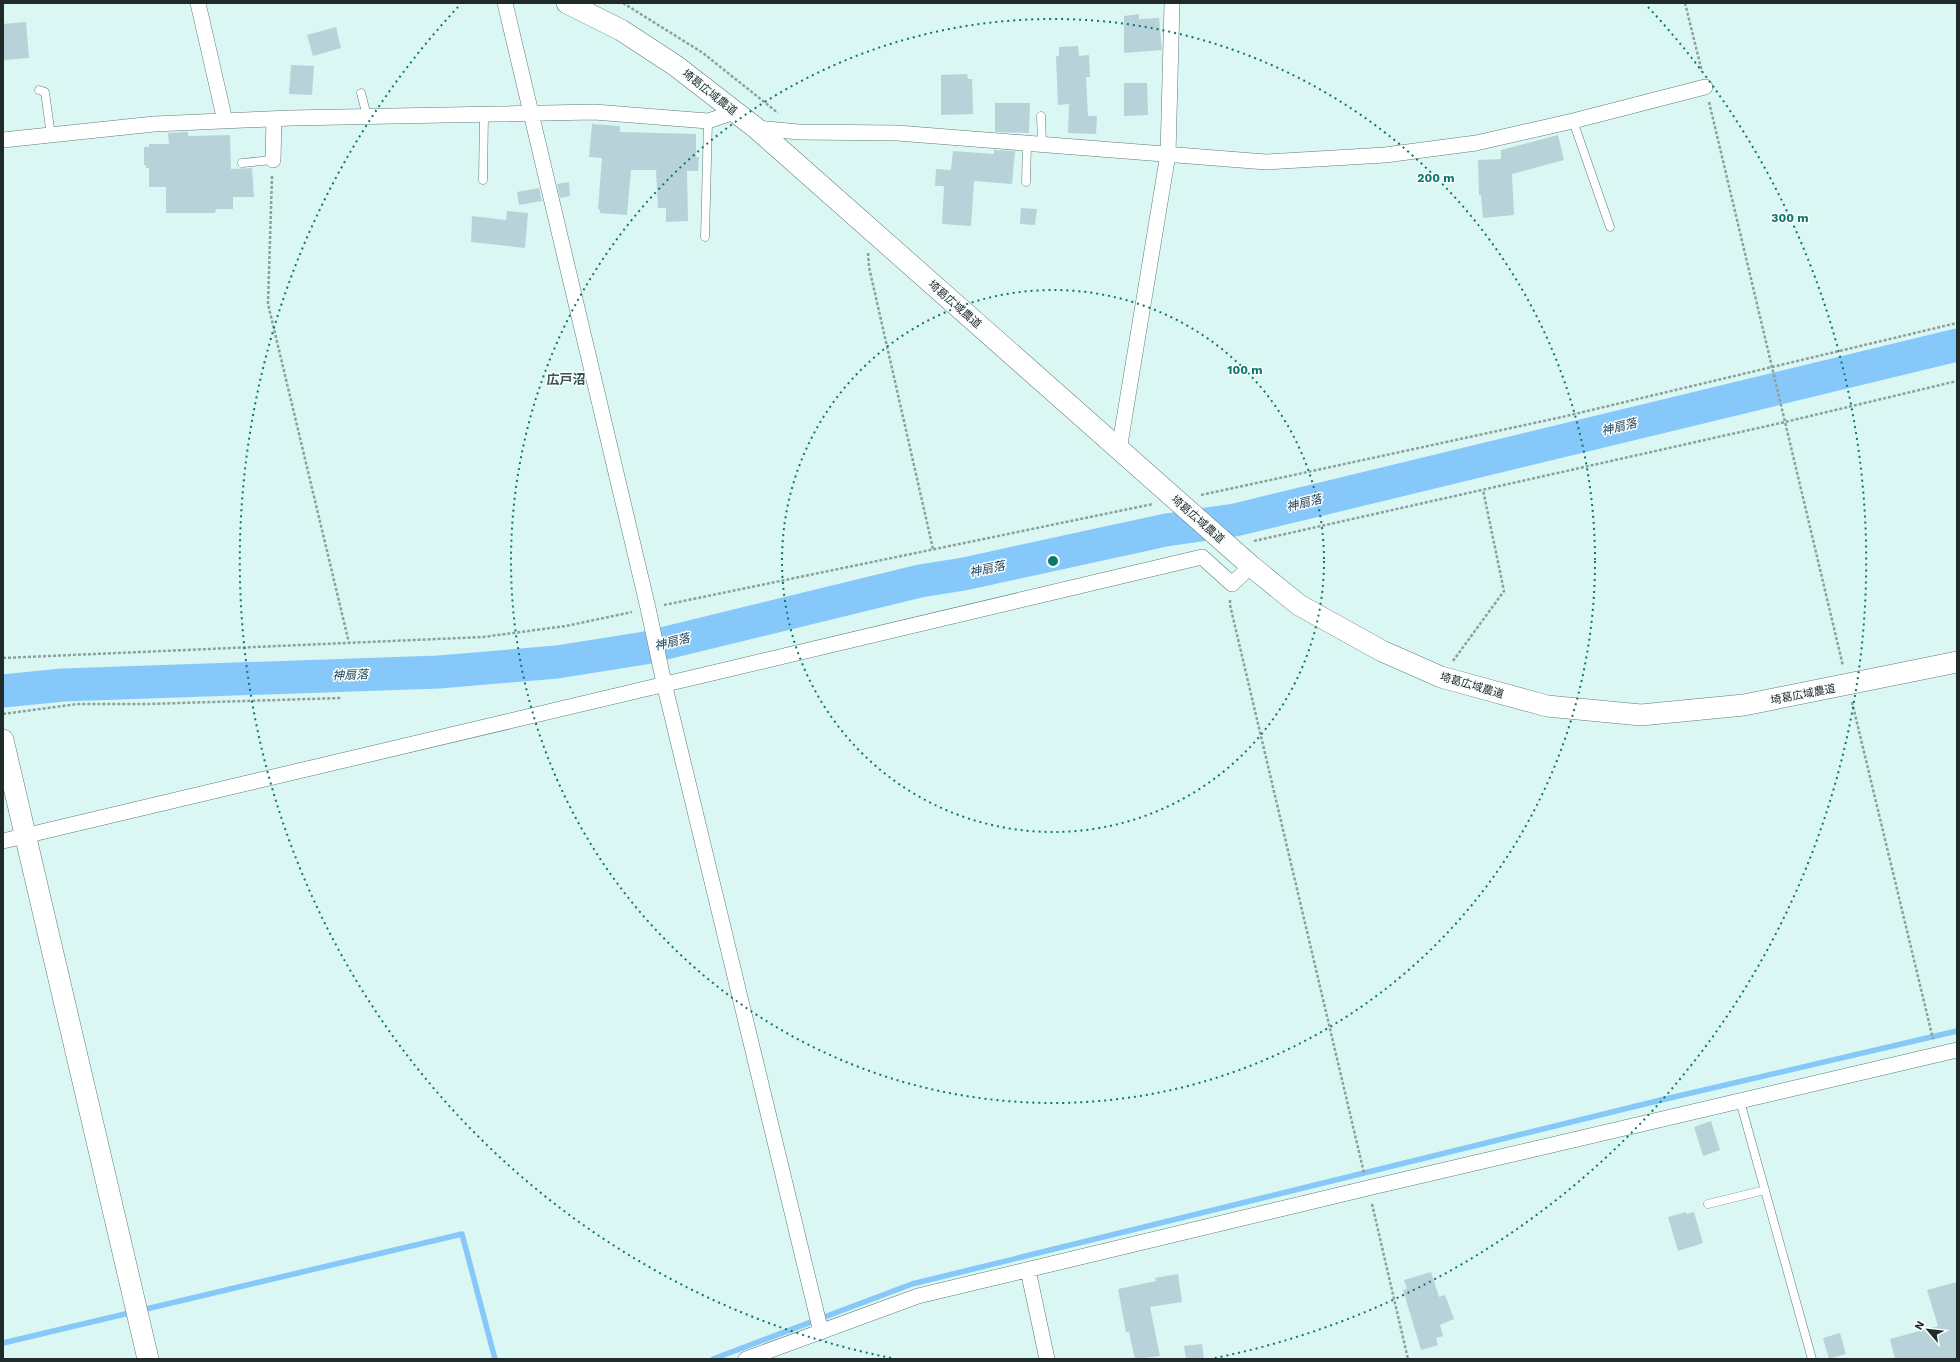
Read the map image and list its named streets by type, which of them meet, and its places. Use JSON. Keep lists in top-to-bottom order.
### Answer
{
  "streets": {
    "street": ["埼葛広域農道"]
  },
  "districts": ["広戸沼"],
  "water": ["神扇落"],
  "north": "top left",
  "rings": ["200 m", "300 m", "100 m"]
}
